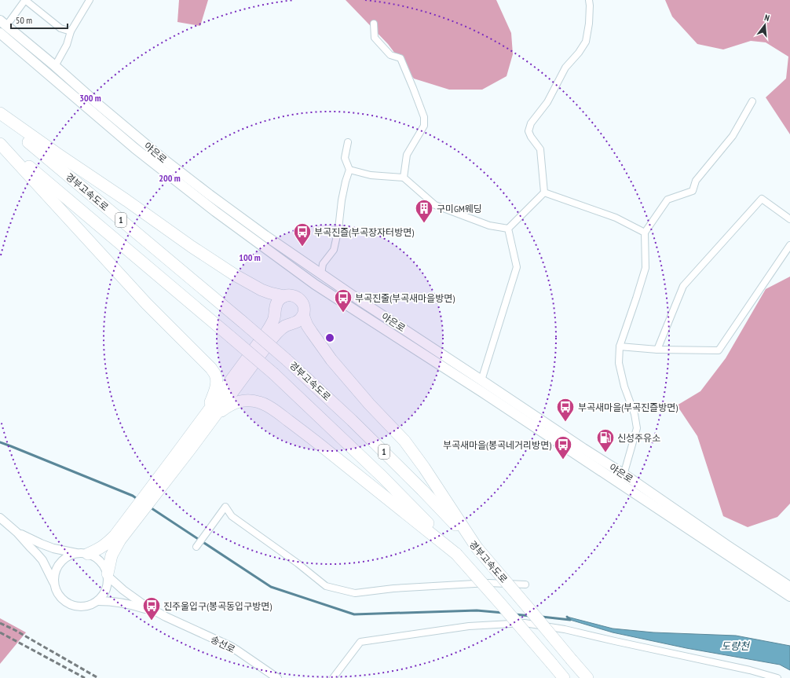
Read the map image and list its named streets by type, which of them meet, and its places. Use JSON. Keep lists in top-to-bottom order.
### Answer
{
  "streets": {
    "highway": ["경부고속도로", "1"],
    "main road": ["야은로"],
    "street": ["송선로"]
  },
  "water": ["도량천"],
  "places": {
    "building": ["구미GM웨딩"],
    "bus stop": [
      "부곡진즐(부곡장자터방면)",
      "부곡진줄(부곡새마을방면)",
      "부곡새마을(부곡진즐방면)",
      "부곡새마을(봉곡네거리방면)",
      "진주울입구(봉곡동입구방면)"
    ],
    "fuel station": ["신성주유소"]
  },
  "scale_bar": "50 m",
  "north": "top",
  "rings": ["300 m", "200 m", "100 m"]
}
